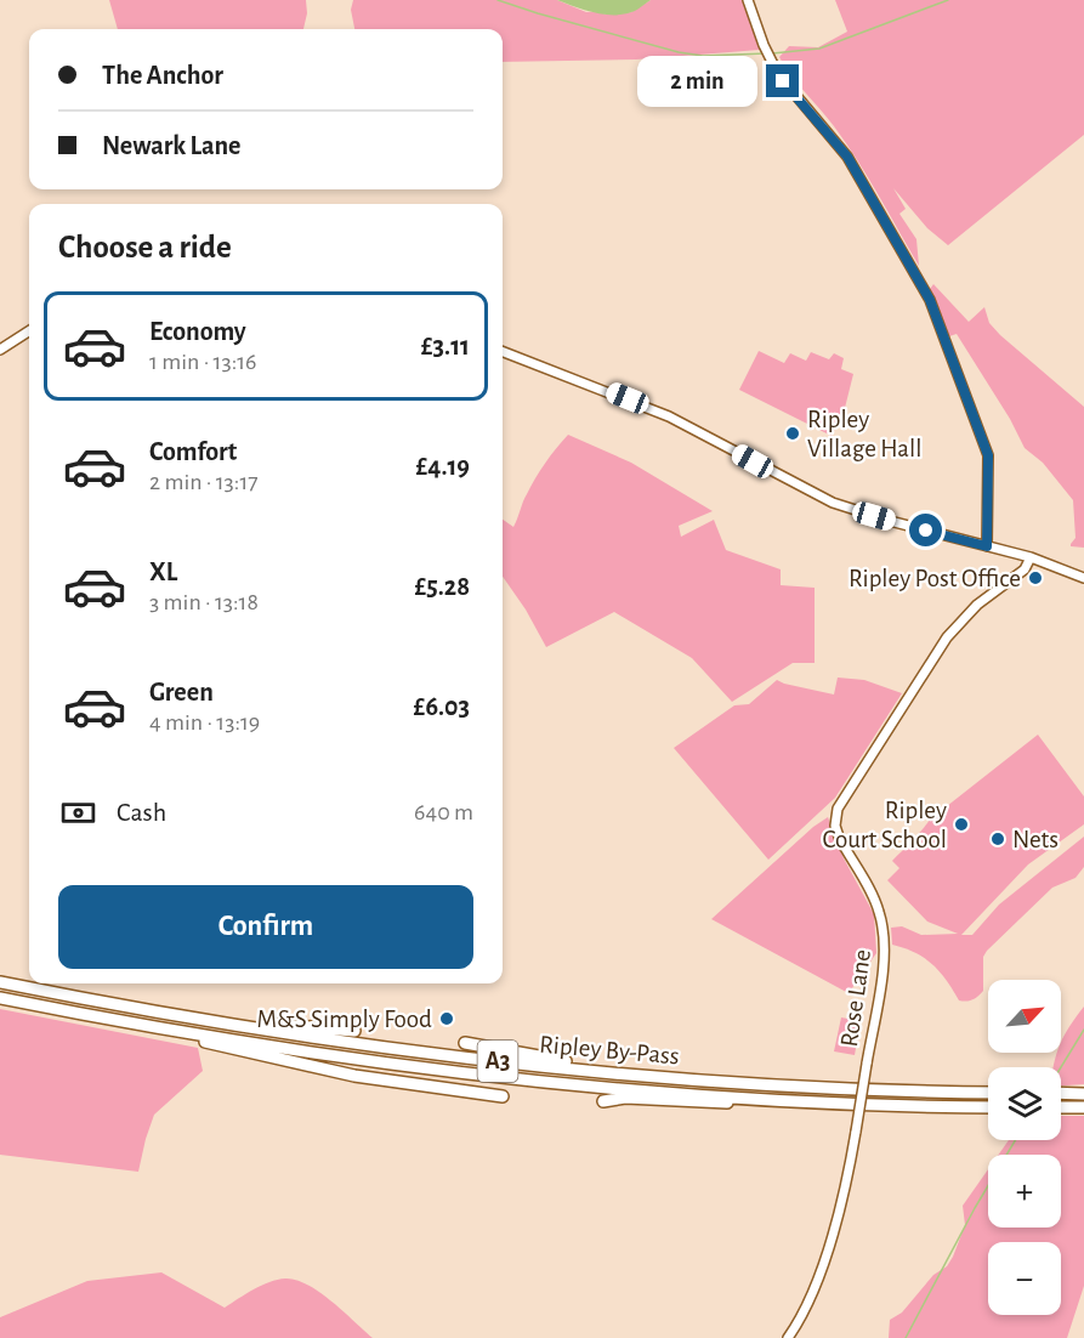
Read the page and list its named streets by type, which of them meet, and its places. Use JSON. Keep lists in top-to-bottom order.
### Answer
{
  "streets": {
    "highway": ["Ripley By-Pass", "A3"],
    "main road": ["Rose Lane"]
  },
  "places": [
    "Ripley Village Hall",
    "Ripley Post Office",
    "Ripley Court School",
    "Nets",
    "M&S Simply Food"
  ],
  "north": "top right",
  "page": {
    "banner": ["The Anchor", "Newark Lane"],
    "bubble": "2 min",
    "heading": "Choose a ride",
    "list": [
      {
        "name": "Economy",
        "note": "1 min · 13:16",
        "value": "£3.11"
      },
      {
        "name": "Comfort",
        "note": "2 min · 13:17",
        "value": "£4.19"
      },
      {
        "name": "XL",
        "note": "3 min · 13:18",
        "value": "£5.28"
      },
      {
        "name": "Green",
        "note": "4 min · 13:19",
        "value": "£6.03"
      }
    ],
    "pay": ["Cash", "640 m"],
    "buttons": "Confirm",
    "map_buttons": ["+", "−"]
  }
}
